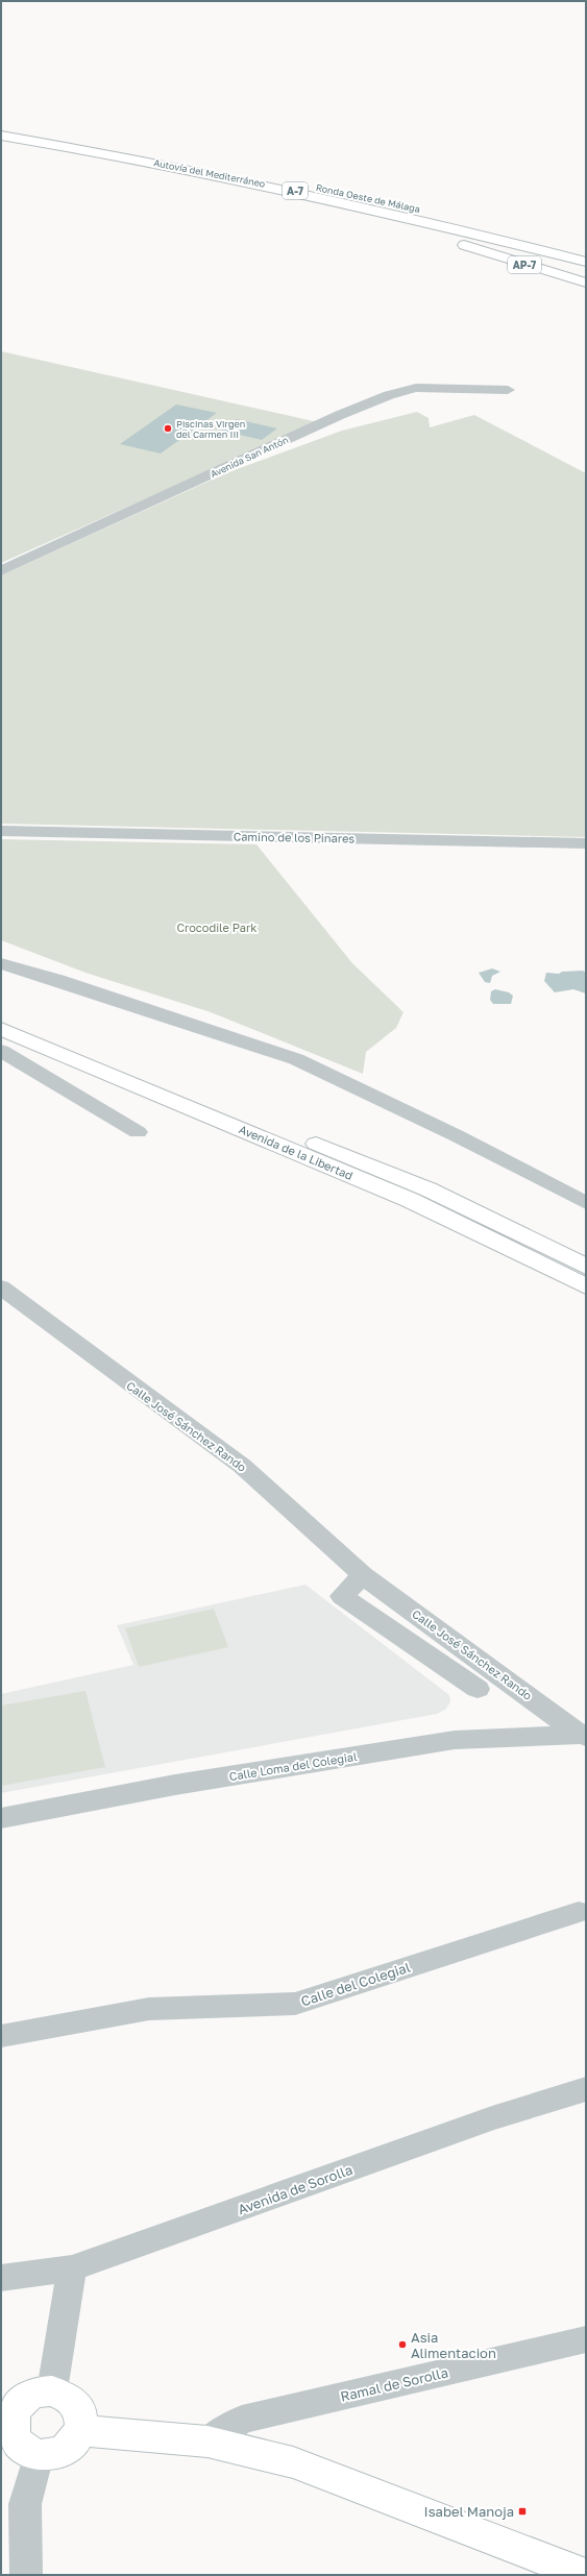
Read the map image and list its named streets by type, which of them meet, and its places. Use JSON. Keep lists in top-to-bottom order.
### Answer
{
  "streets": {
    "main road": [
      "Autovía del Mediterráneo",
      "A-7",
      "Ronda Oeste de Málaga",
      "AP-7",
      "Avenida de la Libertad"
    ],
    "street": [
      "Avenida San Antón",
      "Camino de los Pinares",
      "Calle José Sánchez Rando",
      "Calle Loma del Colegial",
      "Calle del Colegial",
      "Avenida de Sorolla",
      "Ramal de Sorolla"
    ]
  },
  "crossings": [
    ["Calle José Sánchez Rando", "Calle Loma del Colegial"]
  ],
  "parks": ["Crocodile Park"],
  "places": {
    "other": ["Piscinas Virgen del Carmen III", "Asia Alimentacion"],
    "transit": ["Isabel Manoja"]
  }
}
